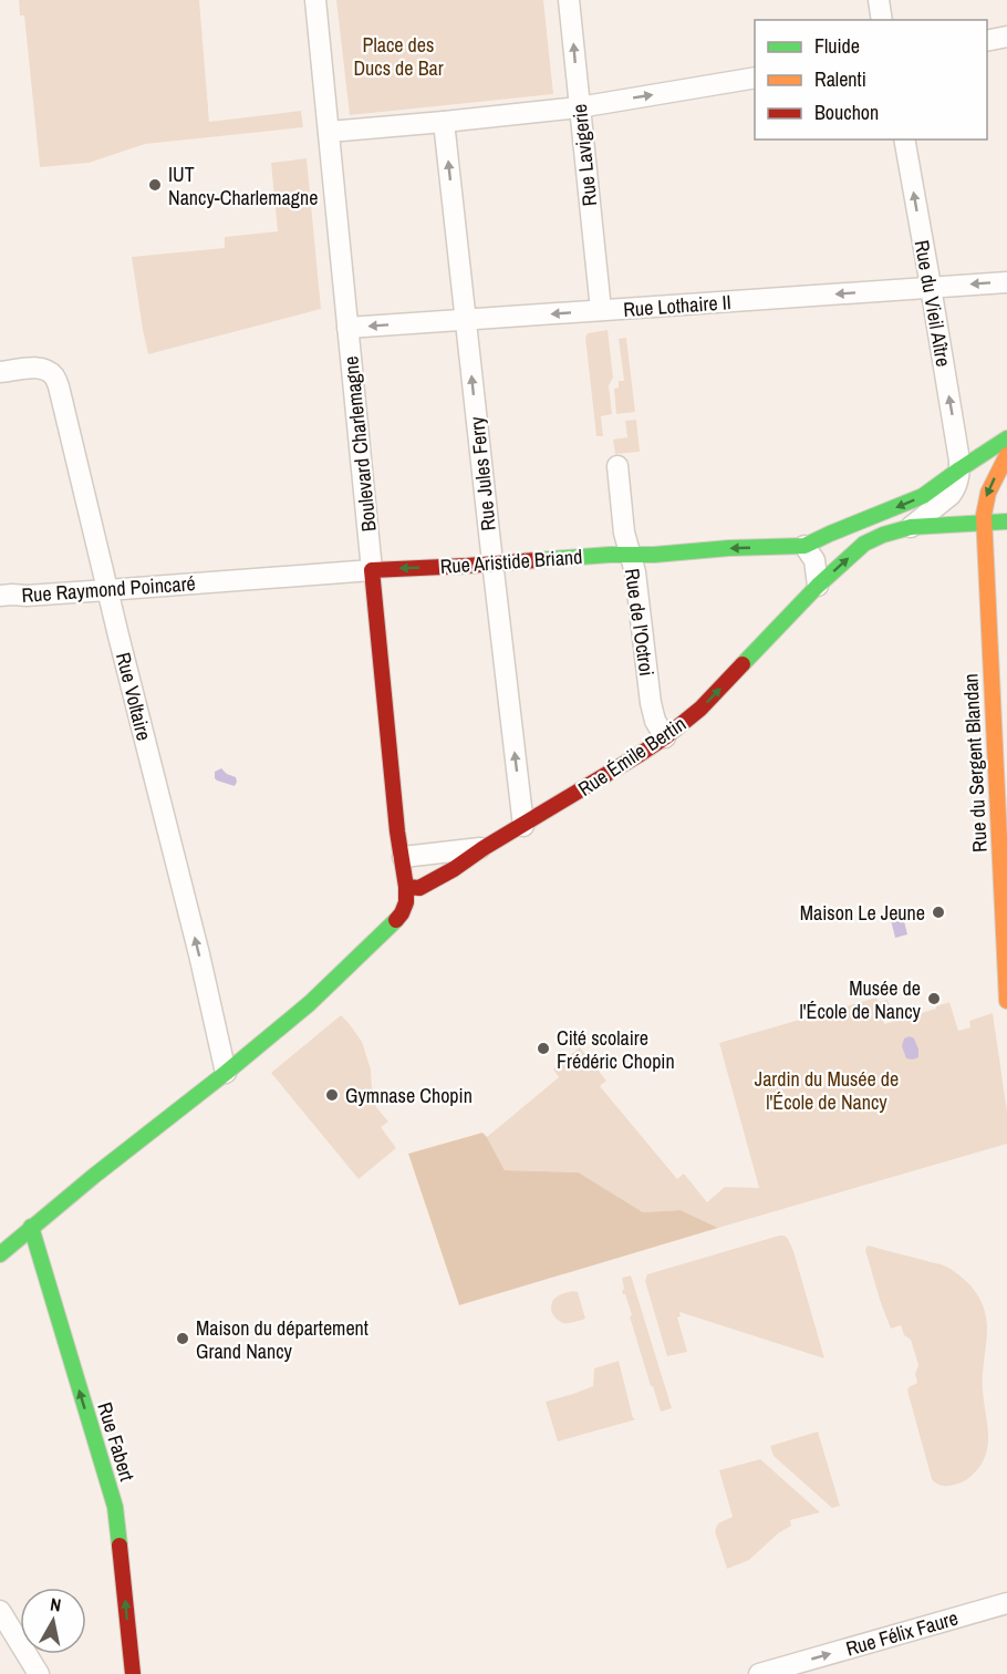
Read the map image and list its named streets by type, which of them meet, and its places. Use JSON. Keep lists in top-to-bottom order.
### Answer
{
  "streets": {
    "main road": [
      "Boulevard Charlemagne",
      "Rue Aristide Briand",
      "Rue Émile Bertin",
      "Rue du Sergent Blandan",
      "Rue Fabert"
    ],
    "street": [
      "Rue Lavigerie",
      "Rue du Vieil Aître",
      "Rue Lothaire II",
      "Rue Jules Ferry",
      "Rue Raymond Poincaré",
      "Rue de l'Octroi",
      "Rue Voltaire",
      "Rue Félix Faure"
    ]
  },
  "crossings": [
    ["Rue Lavigerie", "Rue Lothaire II"],
    ["Rue du Vieil Aître", "Rue Lothaire II"],
    ["Rue Lothaire II", "Boulevard Charlemagne"],
    ["Rue Lothaire II", "Rue Jules Ferry"],
    ["Boulevard Charlemagne", "Rue Aristide Briand"],
    ["Boulevard Charlemagne", "Rue Émile Bertin"],
    ["Rue Jules Ferry", "Rue Aristide Briand"],
    ["Rue Jules Ferry", "Rue Émile Bertin"],
    ["Rue Aristide Briand", "Rue Raymond Poincaré"],
    ["Rue Aristide Briand", "Rue de l'Octroi"],
    ["Rue Raymond Poincaré", "Rue Voltaire"],
    ["Rue de l'Octroi", "Rue Émile Bertin"]
  ],
  "one_way": [
    "Rue du Vieil Aître",
    "Rue Lothaire II",
    "Rue Jules Ferry",
    "Rue Aristide Briand",
    "Rue Voltaire",
    "Rue Fabert",
    "Rue Félix Faure"
  ],
  "parks": ["Place des Ducs de Bar", "Jardin du Musée de l'École de Nancy"],
  "places": [
    "IUT Nancy-Charlemagne",
    "Maison Le Jeune",
    "Musée de l'École de Nancy",
    "Cité scolaire Frédéric Chopin",
    "Gymnase Chopin",
    "Maison du département Grand Nancy"
  ],
  "legend": ["Fluide", "Ralenti", "Bouchon"],
  "north": "top"
}
